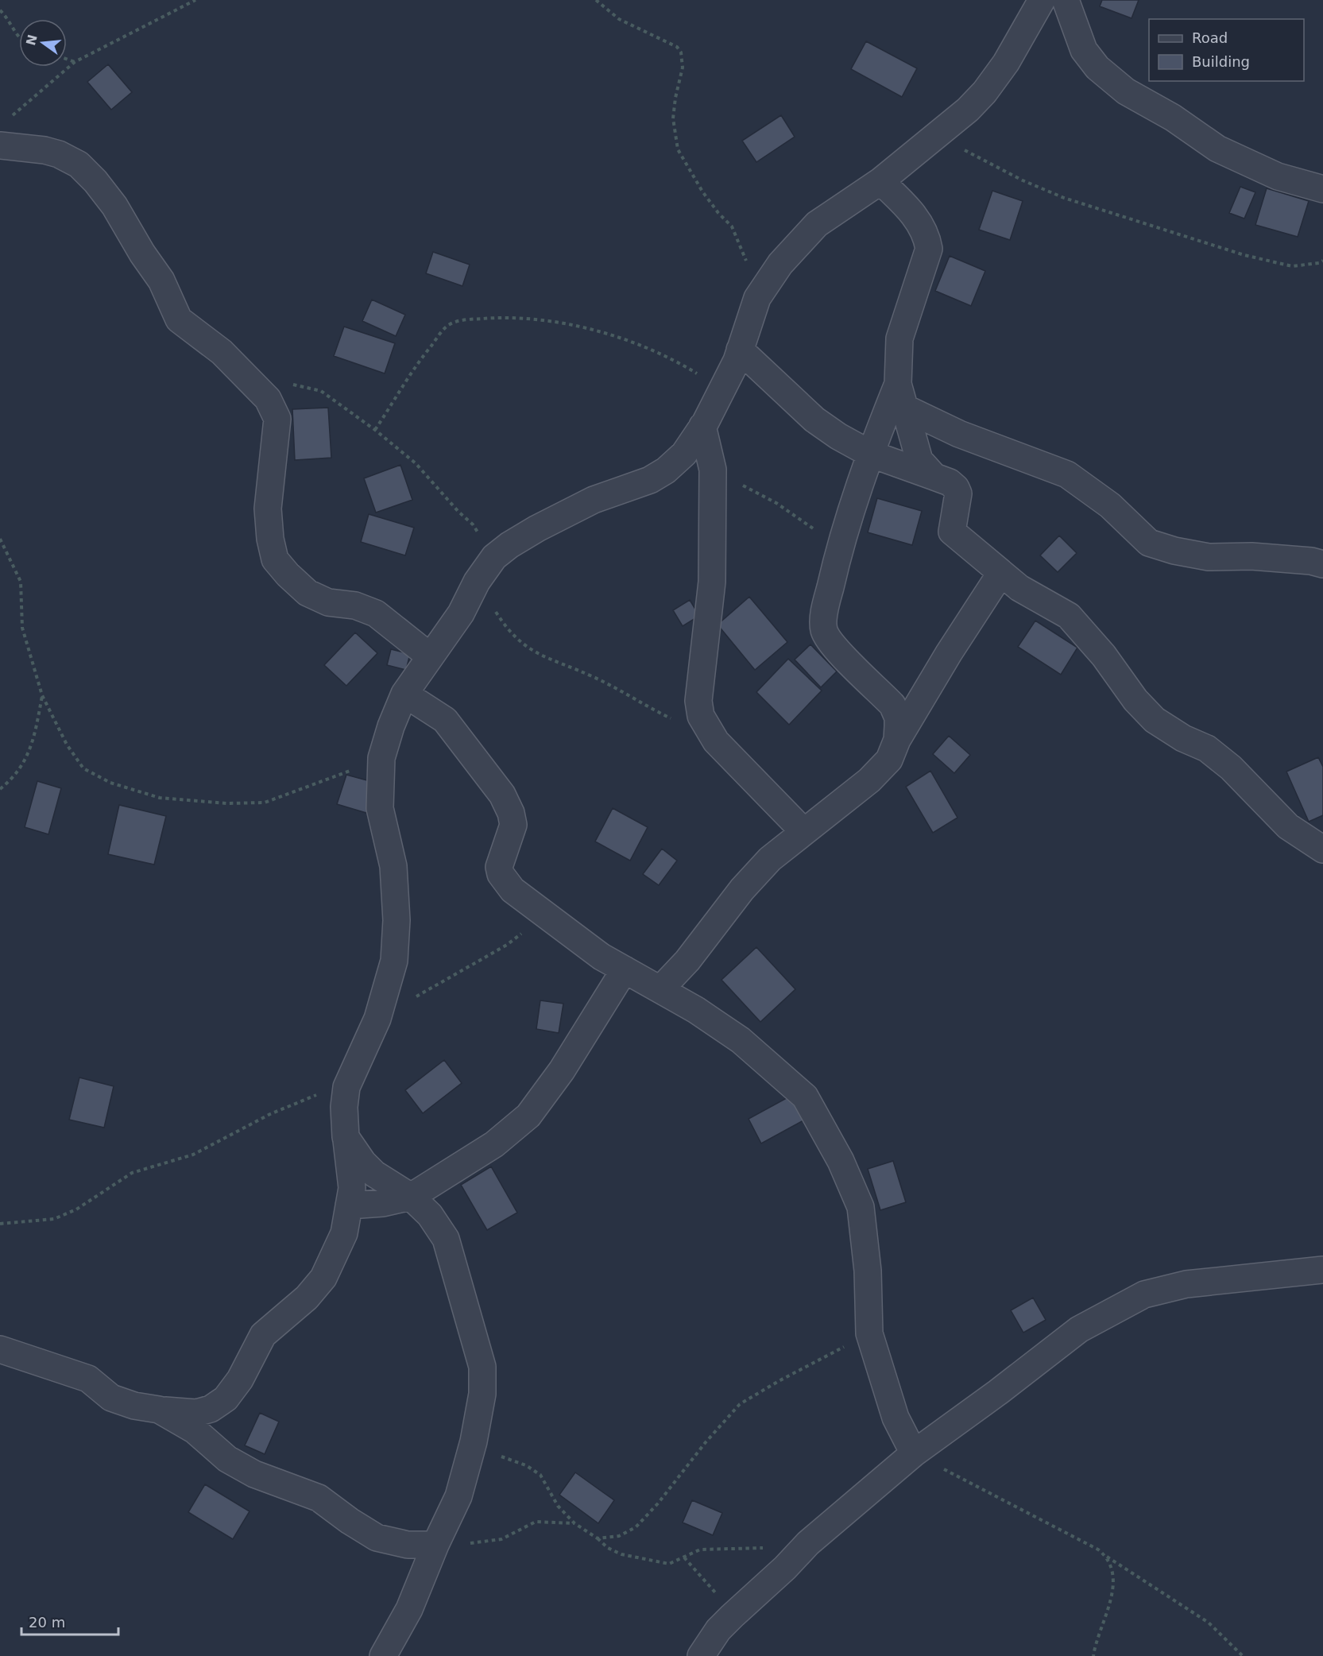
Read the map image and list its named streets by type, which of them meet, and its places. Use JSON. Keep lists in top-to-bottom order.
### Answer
{
  "legend": ["Road", "Building"],
  "scale_bar": "20 m",
  "north": "left"
}
